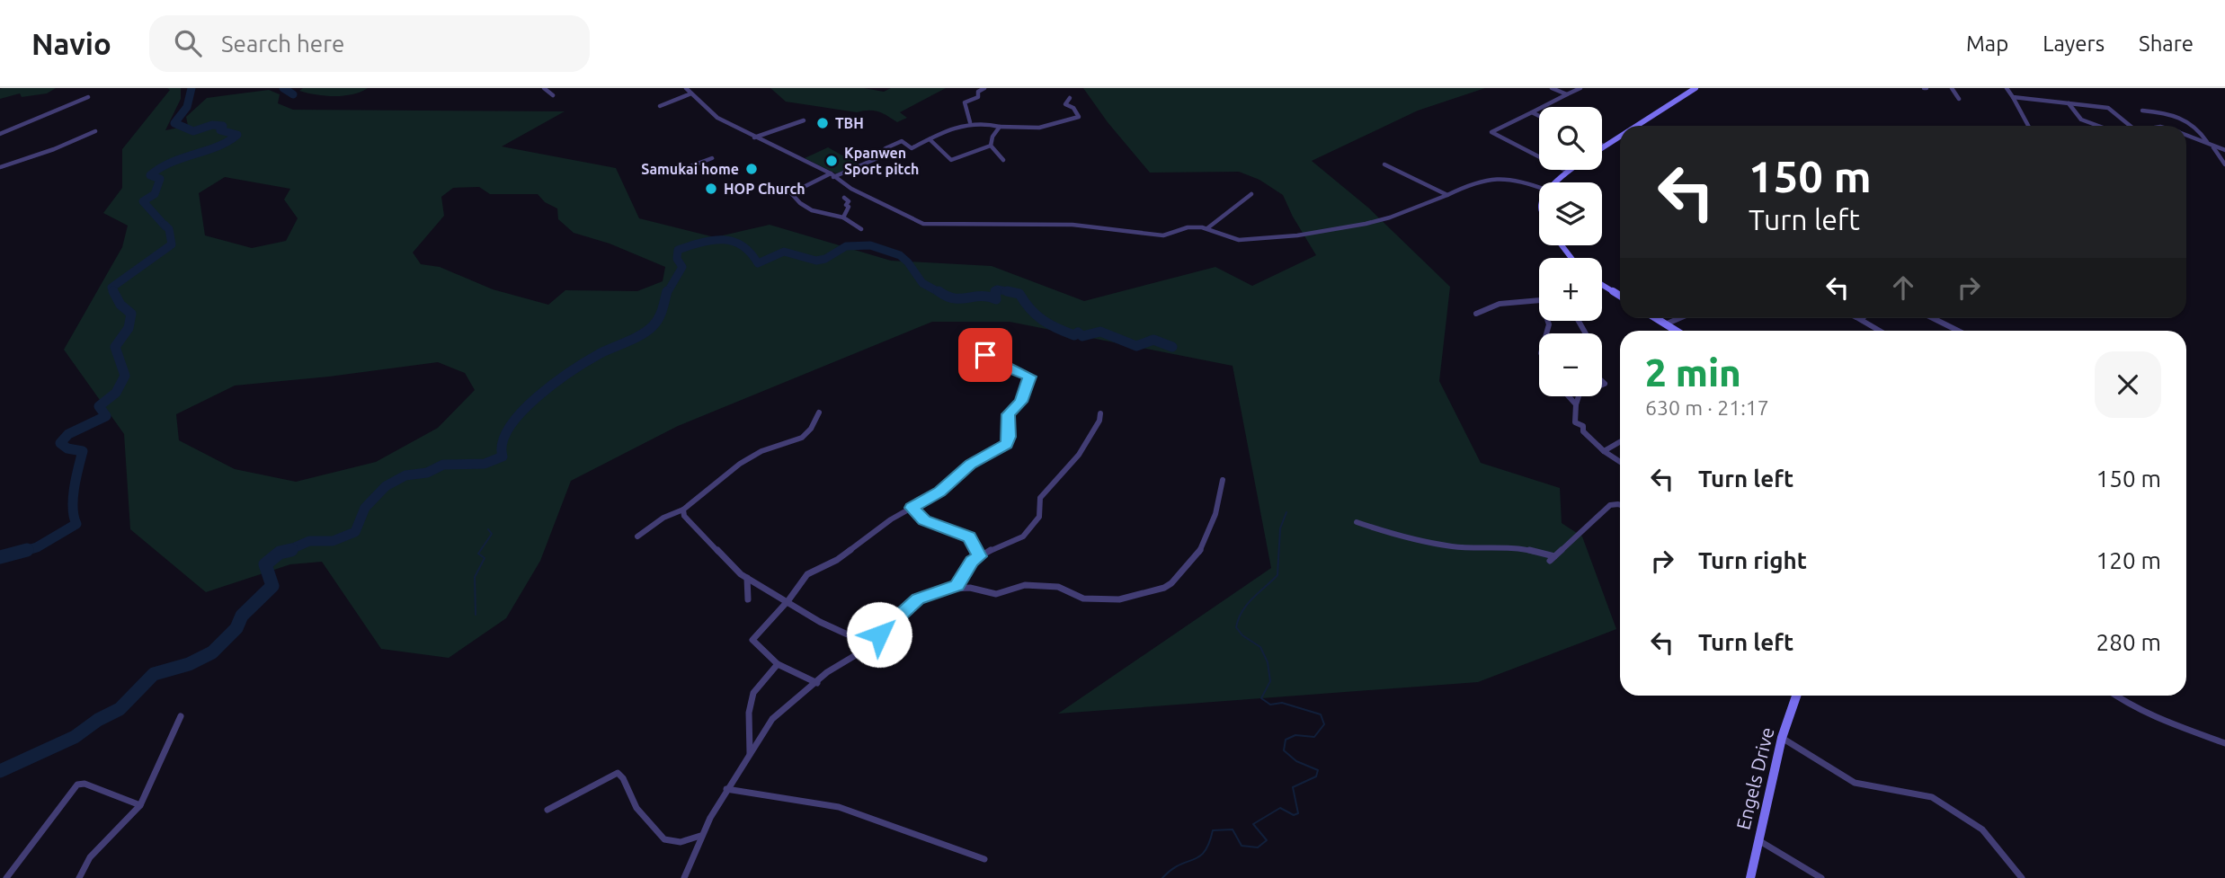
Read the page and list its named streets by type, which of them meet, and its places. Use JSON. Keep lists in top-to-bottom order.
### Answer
{
  "streets": {
    "street": ["Engels Drive"]
  },
  "places": [
    "TBH",
    "Kpanwen Sport pitch",
    "Samukai home",
    "HOP Church"
  ],
  "page": {
    "header": "Navio",
    "search": "Search here",
    "nav": ["Map", "Layers", "Share"],
    "map_buttons": ["+", "−"],
    "turn": ["150 m", "Turn left"],
    "heading": ["2 min", "630 m · 21:17"],
    "list": [
      {
        "name": "Turn left",
        "value": "150 m"
      },
      {
        "name": "Turn right",
        "value": "120 m"
      },
      {
        "name": "Turn left",
        "value": "280 m"
      }
    ]
  }
}
